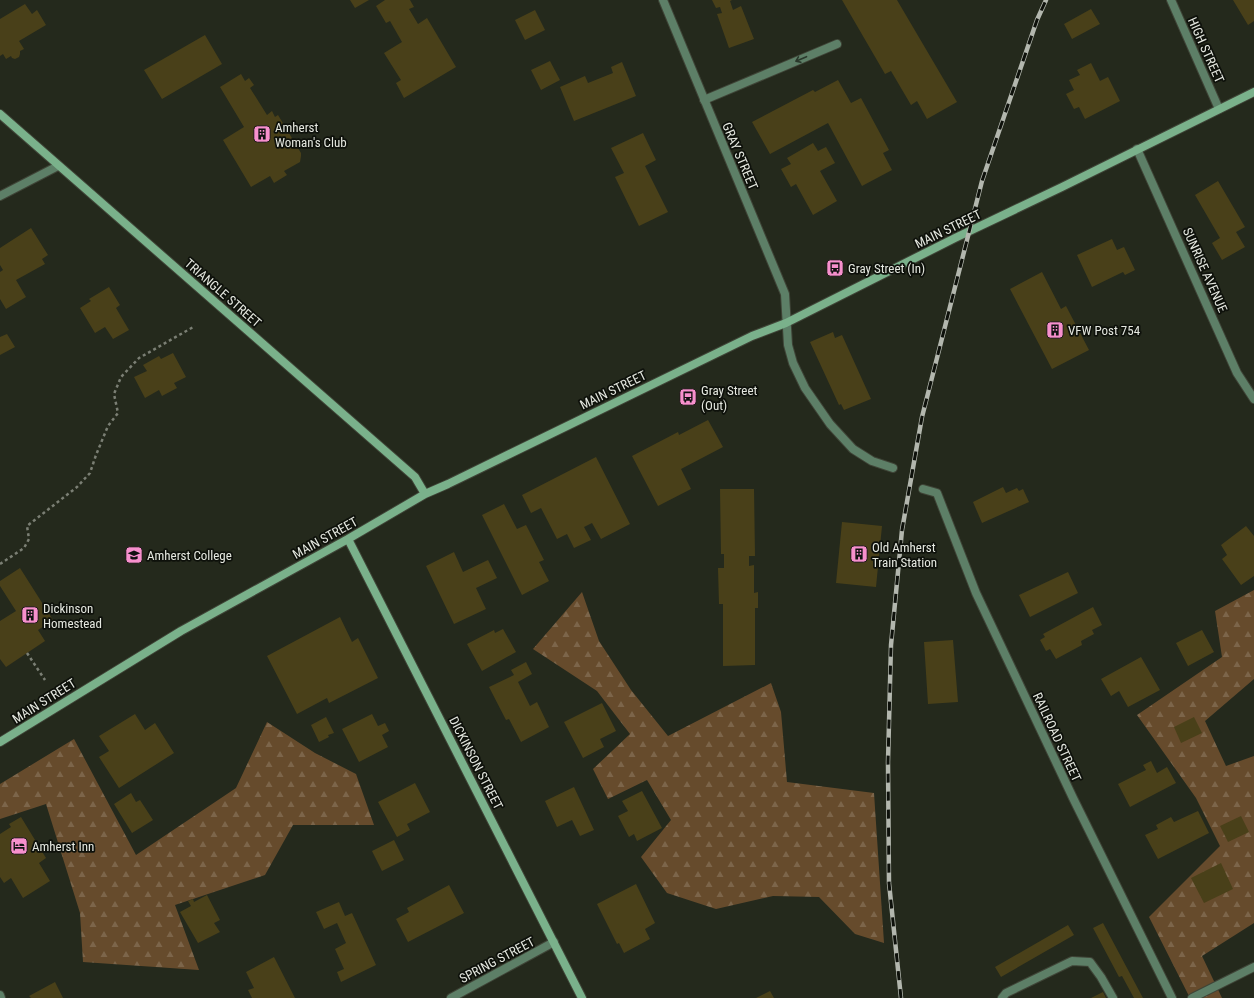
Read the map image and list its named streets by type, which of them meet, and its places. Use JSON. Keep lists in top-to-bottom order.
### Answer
{
  "streets": {
    "main road": ["MAIN STREET", "TRIANGLE STREET", "DICKINSON STREET"],
    "street": [
      "HIGH STREET",
      "GRAY STREET",
      "SUNRISE AVENUE",
      "RAILROAD STREET",
      "SPRING STREET"
    ]
  },
  "crossings": [
    ["HIGH STREET", "MAIN STREET"],
    ["GRAY STREET", "MAIN STREET"],
    ["MAIN STREET", "SUNRISE AVENUE"],
    ["MAIN STREET", "TRIANGLE STREET"],
    ["MAIN STREET", "DICKINSON STREET"],
    ["DICKINSON STREET", "SPRING STREET"]
  ],
  "places": {
    "building": [
      "Amherst Woman's Club",
      "VFW Post 754",
      "Old Amherst Train Station",
      "Dickinson Homestead"
    ],
    "bus stop": ["Gray Street (In)", "Gray Street (Out)"],
    "school or university": ["Amherst College"],
    "hotel": ["Amherst Inn"]
  }
}
